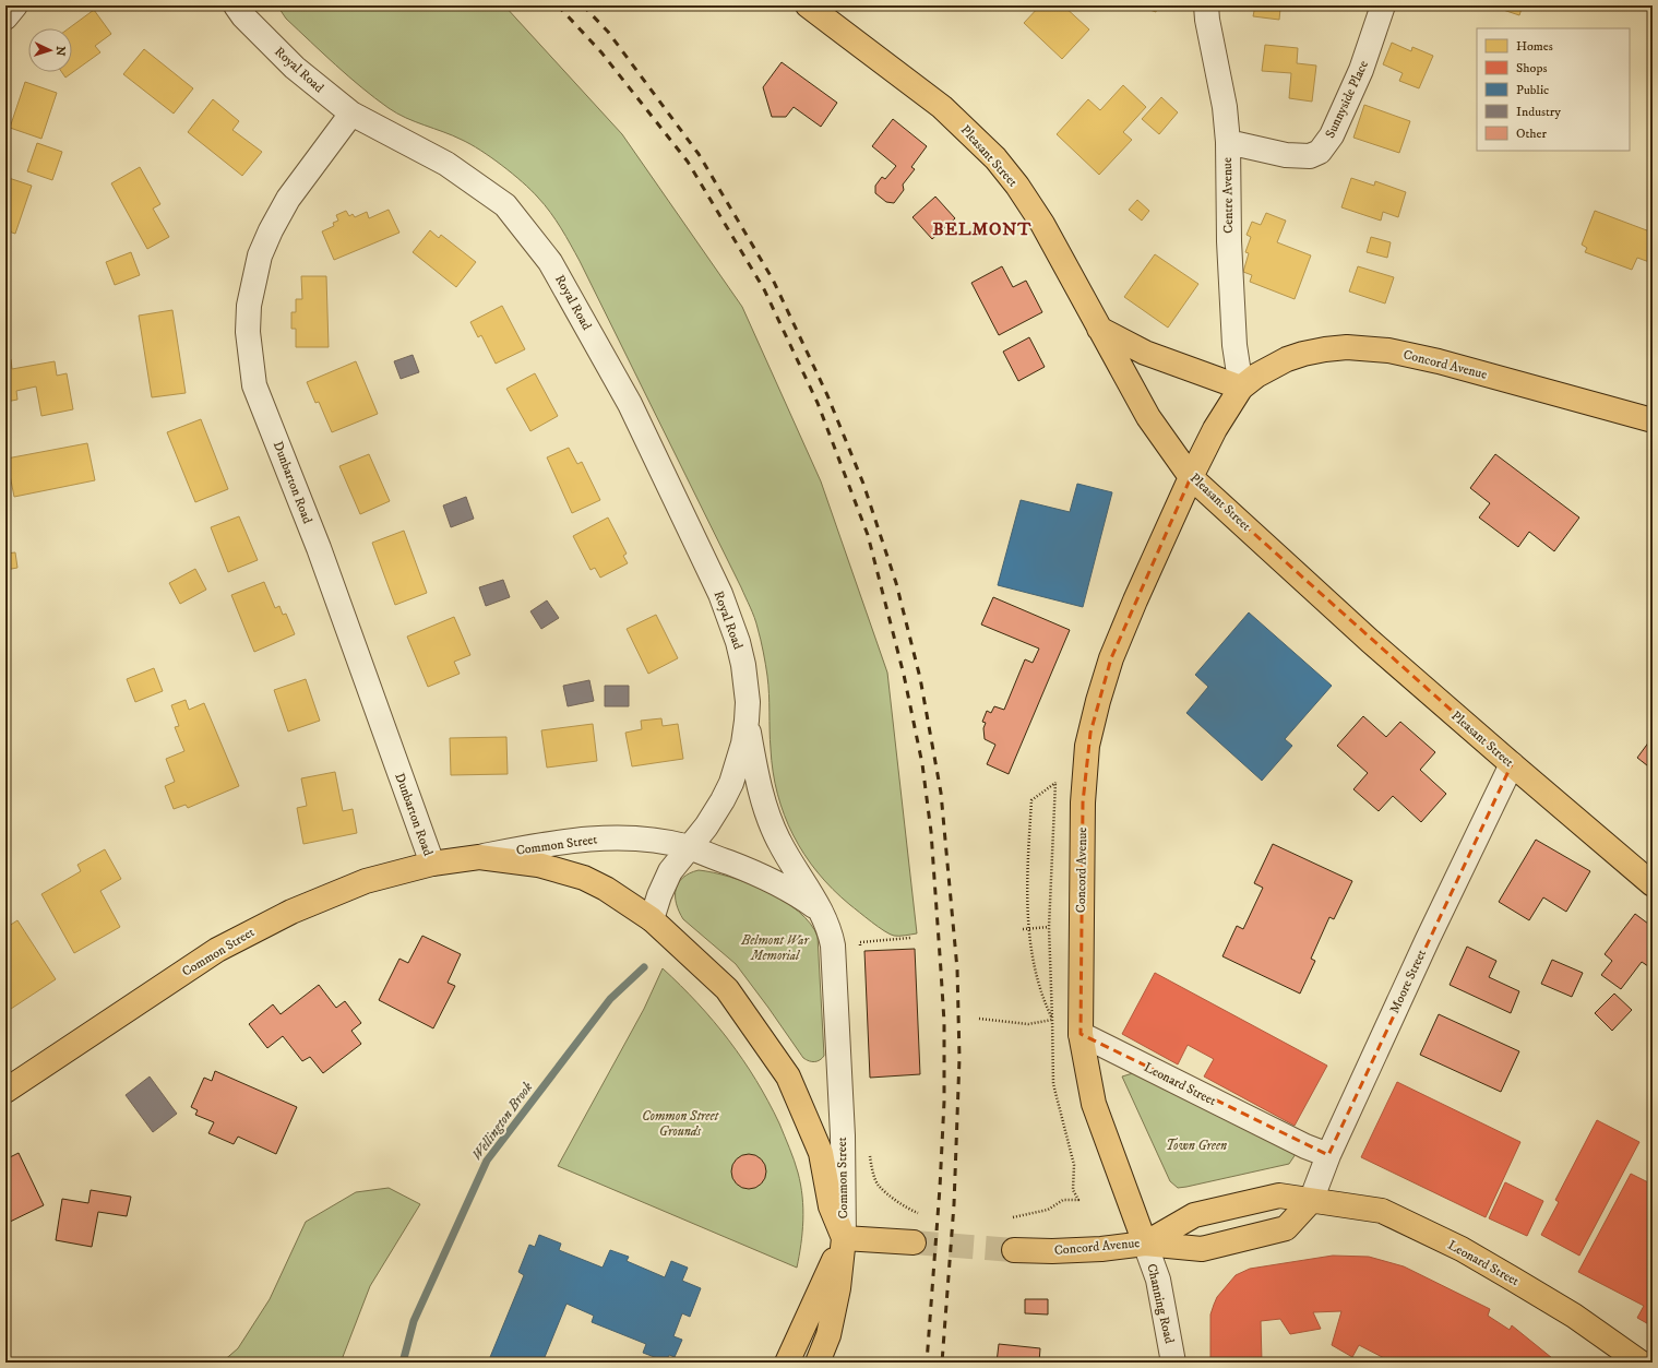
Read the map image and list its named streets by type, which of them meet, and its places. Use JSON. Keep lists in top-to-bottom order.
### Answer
{
  "streets": {
    "main road": [
      "Pleasant Street",
      "Concord Avenue",
      "Common Street",
      "Leonard Street"
    ],
    "street": [
      "Royal Road",
      "Sunnyside Place",
      "Centre Avenue",
      "Dunbarton Road",
      "Moore Street",
      "Channing Road"
    ]
  },
  "crossings": [
    ["Royal Road", "Dunbarton Road"],
    ["Royal Road", "Common Street"],
    ["Sunnyside Place", "Centre Avenue"],
    ["Pleasant Street", "Concord Avenue"],
    ["Pleasant Street", "Moore Street"],
    ["Centre Avenue", "Concord Avenue"],
    ["Concord Avenue", "Leonard Street"],
    ["Concord Avenue", "Channing Road"],
    ["Dunbarton Road", "Common Street"],
    ["Moore Street", "Leonard Street"],
    ["Leonard Street", "Channing Road"]
  ],
  "districts": ["BELMONT"],
  "water": ["Wellington Brook"],
  "parks": ["Belmont War Memorial", "Common Street Grounds", "Town Green"],
  "legend": [
    "Homes",
    "Shops",
    "Public",
    "Industry",
    "Other"
  ],
  "north": "right"
}
